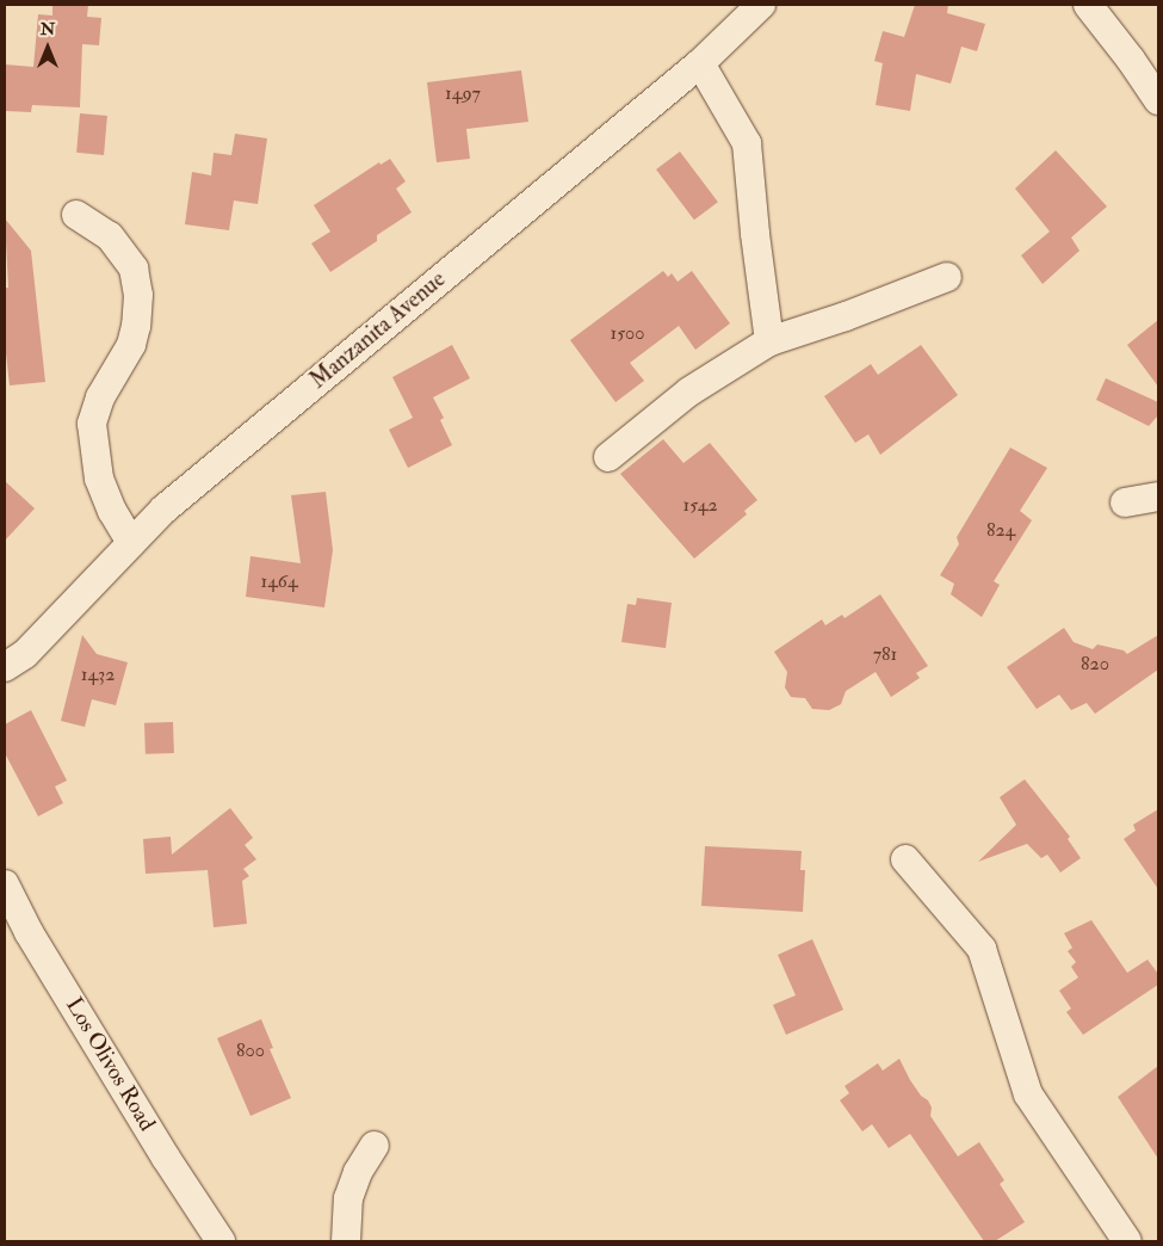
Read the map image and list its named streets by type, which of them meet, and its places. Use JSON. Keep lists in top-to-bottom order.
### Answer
{
  "streets": {
    "street": ["Manzanita Avenue", "Los Olivos Road"]
  },
  "house_numbers": [
    "1497",
    "1500",
    "1542",
    "824",
    "1464",
    "781",
    "820",
    "1432",
    "800"
  ],
  "north": "top"
}
